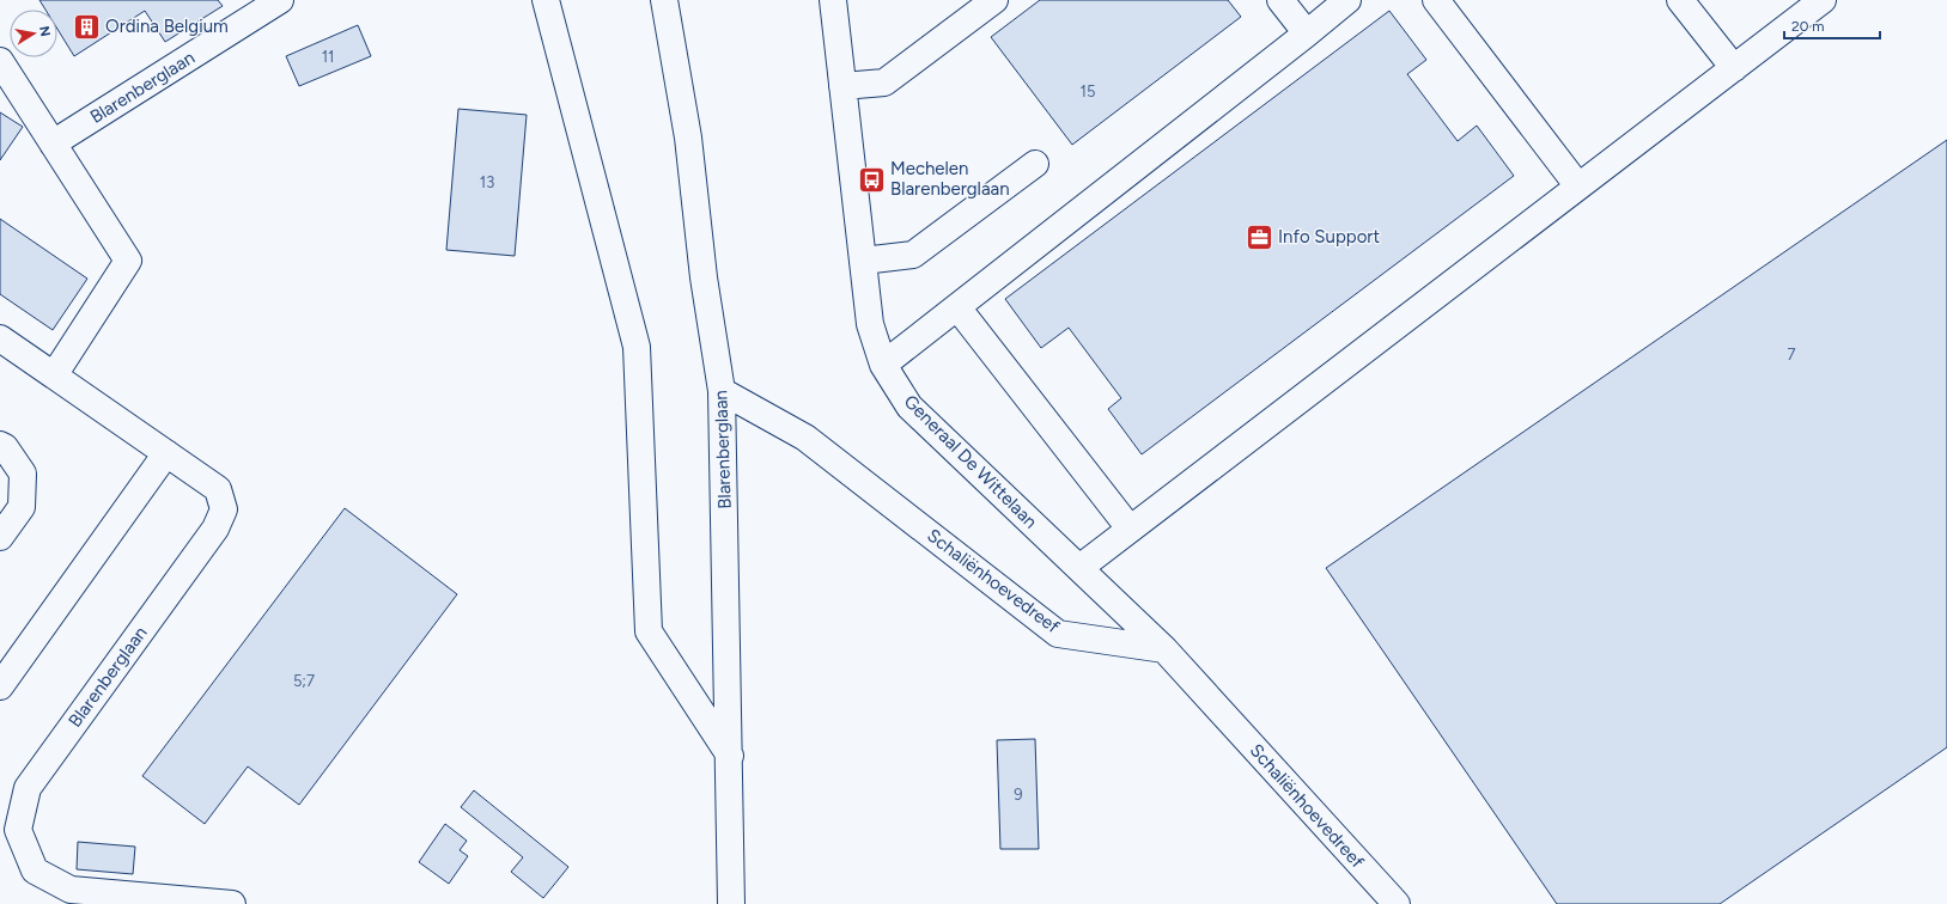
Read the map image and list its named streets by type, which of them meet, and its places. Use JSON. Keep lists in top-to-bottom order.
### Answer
{
  "streets": {
    "street": ["Blarenberglaan", "Generaal De Wittelaan", "Schaliënhoevedreef"]
  },
  "crossings": [
    ["Blarenberglaan", "Schaliënhoevedreef"],
    ["Generaal De Wittelaan", "Schaliënhoevedreef"]
  ],
  "places": {
    "building": ["Ordina Belgium"],
    "bus stop": ["Mechelen Blarenberglaan"],
    "office": ["Info Support"]
  },
  "house_numbers": [
    "11",
    "15",
    "13",
    "7",
    "5;7",
    "9"
  ],
  "scale_bar": "20 m",
  "north": "right"
}
